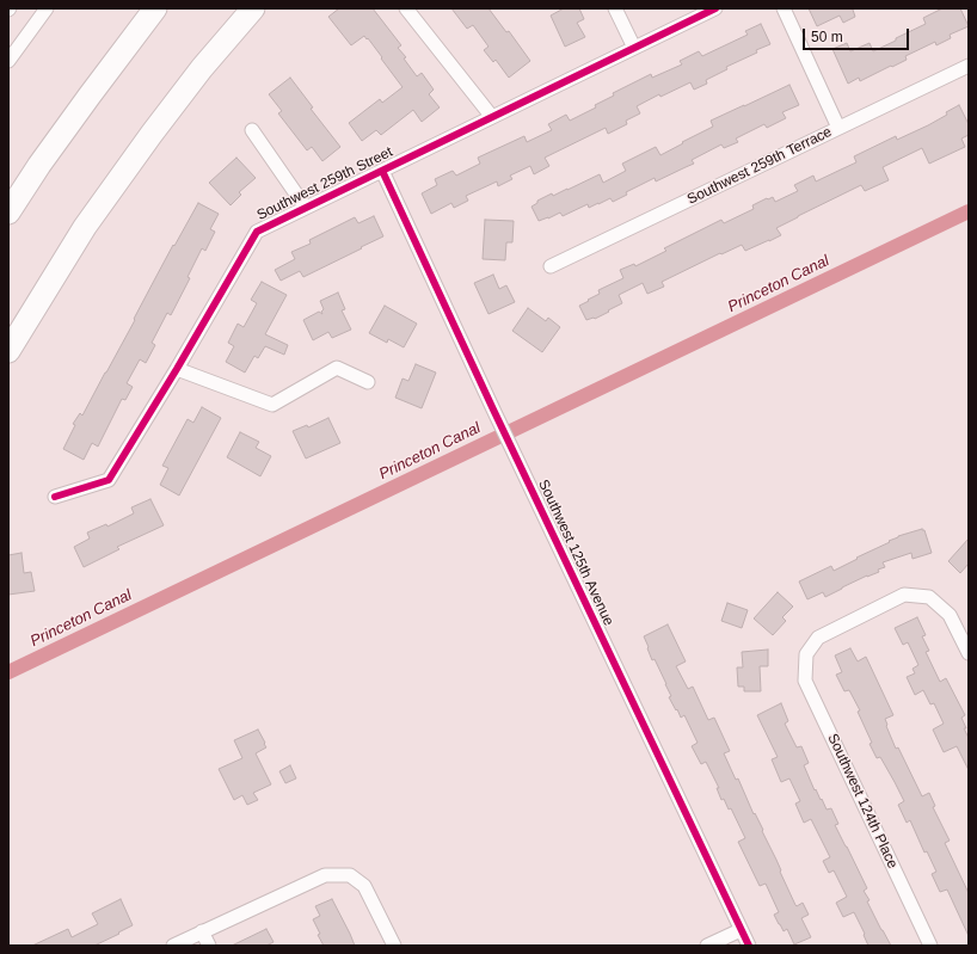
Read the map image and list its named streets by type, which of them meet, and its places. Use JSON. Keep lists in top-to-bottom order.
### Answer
{
  "streets": {
    "street": [
      "Southwest 259th Terrace",
      "Southwest 259th Street",
      "Southwest 125th Avenue",
      "Southwest 124th Place"
    ]
  },
  "crossings": [
    ["Southwest 259th Street", "Southwest 125th Avenue"]
  ],
  "water": ["Princeton Canal"],
  "scale_bar": "50 m"
}
